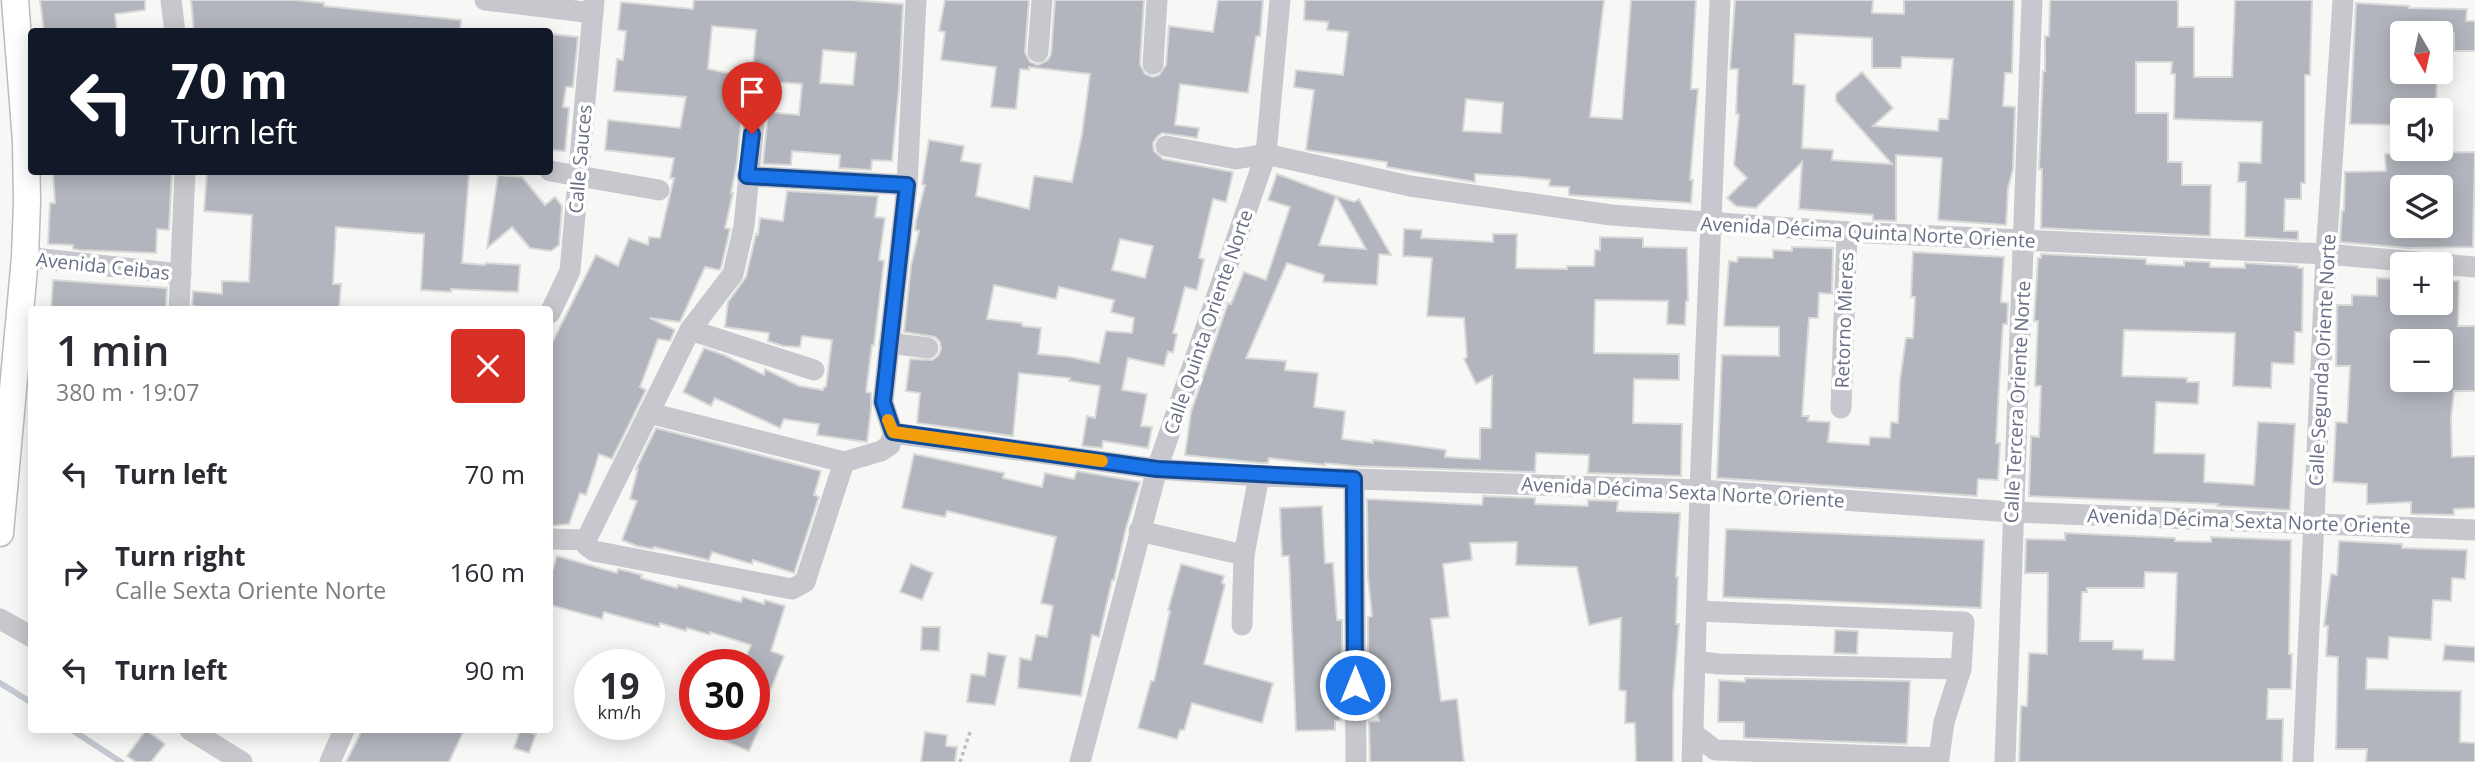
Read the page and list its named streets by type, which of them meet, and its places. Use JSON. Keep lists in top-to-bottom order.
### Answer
{
  "streets": {
    "street": [
      "Calle Sauces",
      "Avenida Décima Quinta Norte Oriente",
      "Avenida Ceibas",
      "Retorno Mieres",
      "Calle Quinta Oriente Norte",
      "Calle Segunda Oriente Norte",
      "Calle Tercera Oriente Norte",
      "Avenida Décima Sexta Norte Oriente"
    ]
  },
  "crossings": [
    ["Avenida Décima Quinta Norte Oriente", "Retorno Mieres"],
    ["Avenida Décima Quinta Norte Oriente", "Calle Quinta Oriente Norte"],
    ["Avenida Décima Quinta Norte Oriente", "Calle Segunda Oriente Norte"],
    ["Avenida Décima Quinta Norte Oriente", "Calle Tercera Oriente Norte"],
    ["Calle Quinta Oriente Norte", "Avenida Décima Sexta Norte Oriente"],
    ["Calle Segunda Oriente Norte", "Avenida Décima Sexta Norte Oriente"],
    ["Calle Tercera Oriente Norte", "Avenida Décima Sexta Norte Oriente"]
  ],
  "north": "bottom",
  "page": {
    "map_buttons": ["+", "−"],
    "turn": ["70 m", "Turn left"],
    "heading": ["1 min", "380 m · 19:07"],
    "list": [
      {
        "name": "Turn left",
        "value": "70 m"
      },
      {
        "name": "Turn right",
        "note": "Calle Sexta Oriente Norte",
        "value": "160 m"
      },
      {
        "name": "Turn left",
        "value": "90 m"
      }
    ],
    "speed": "19 km/h",
    "limit": "30"
  }
}
